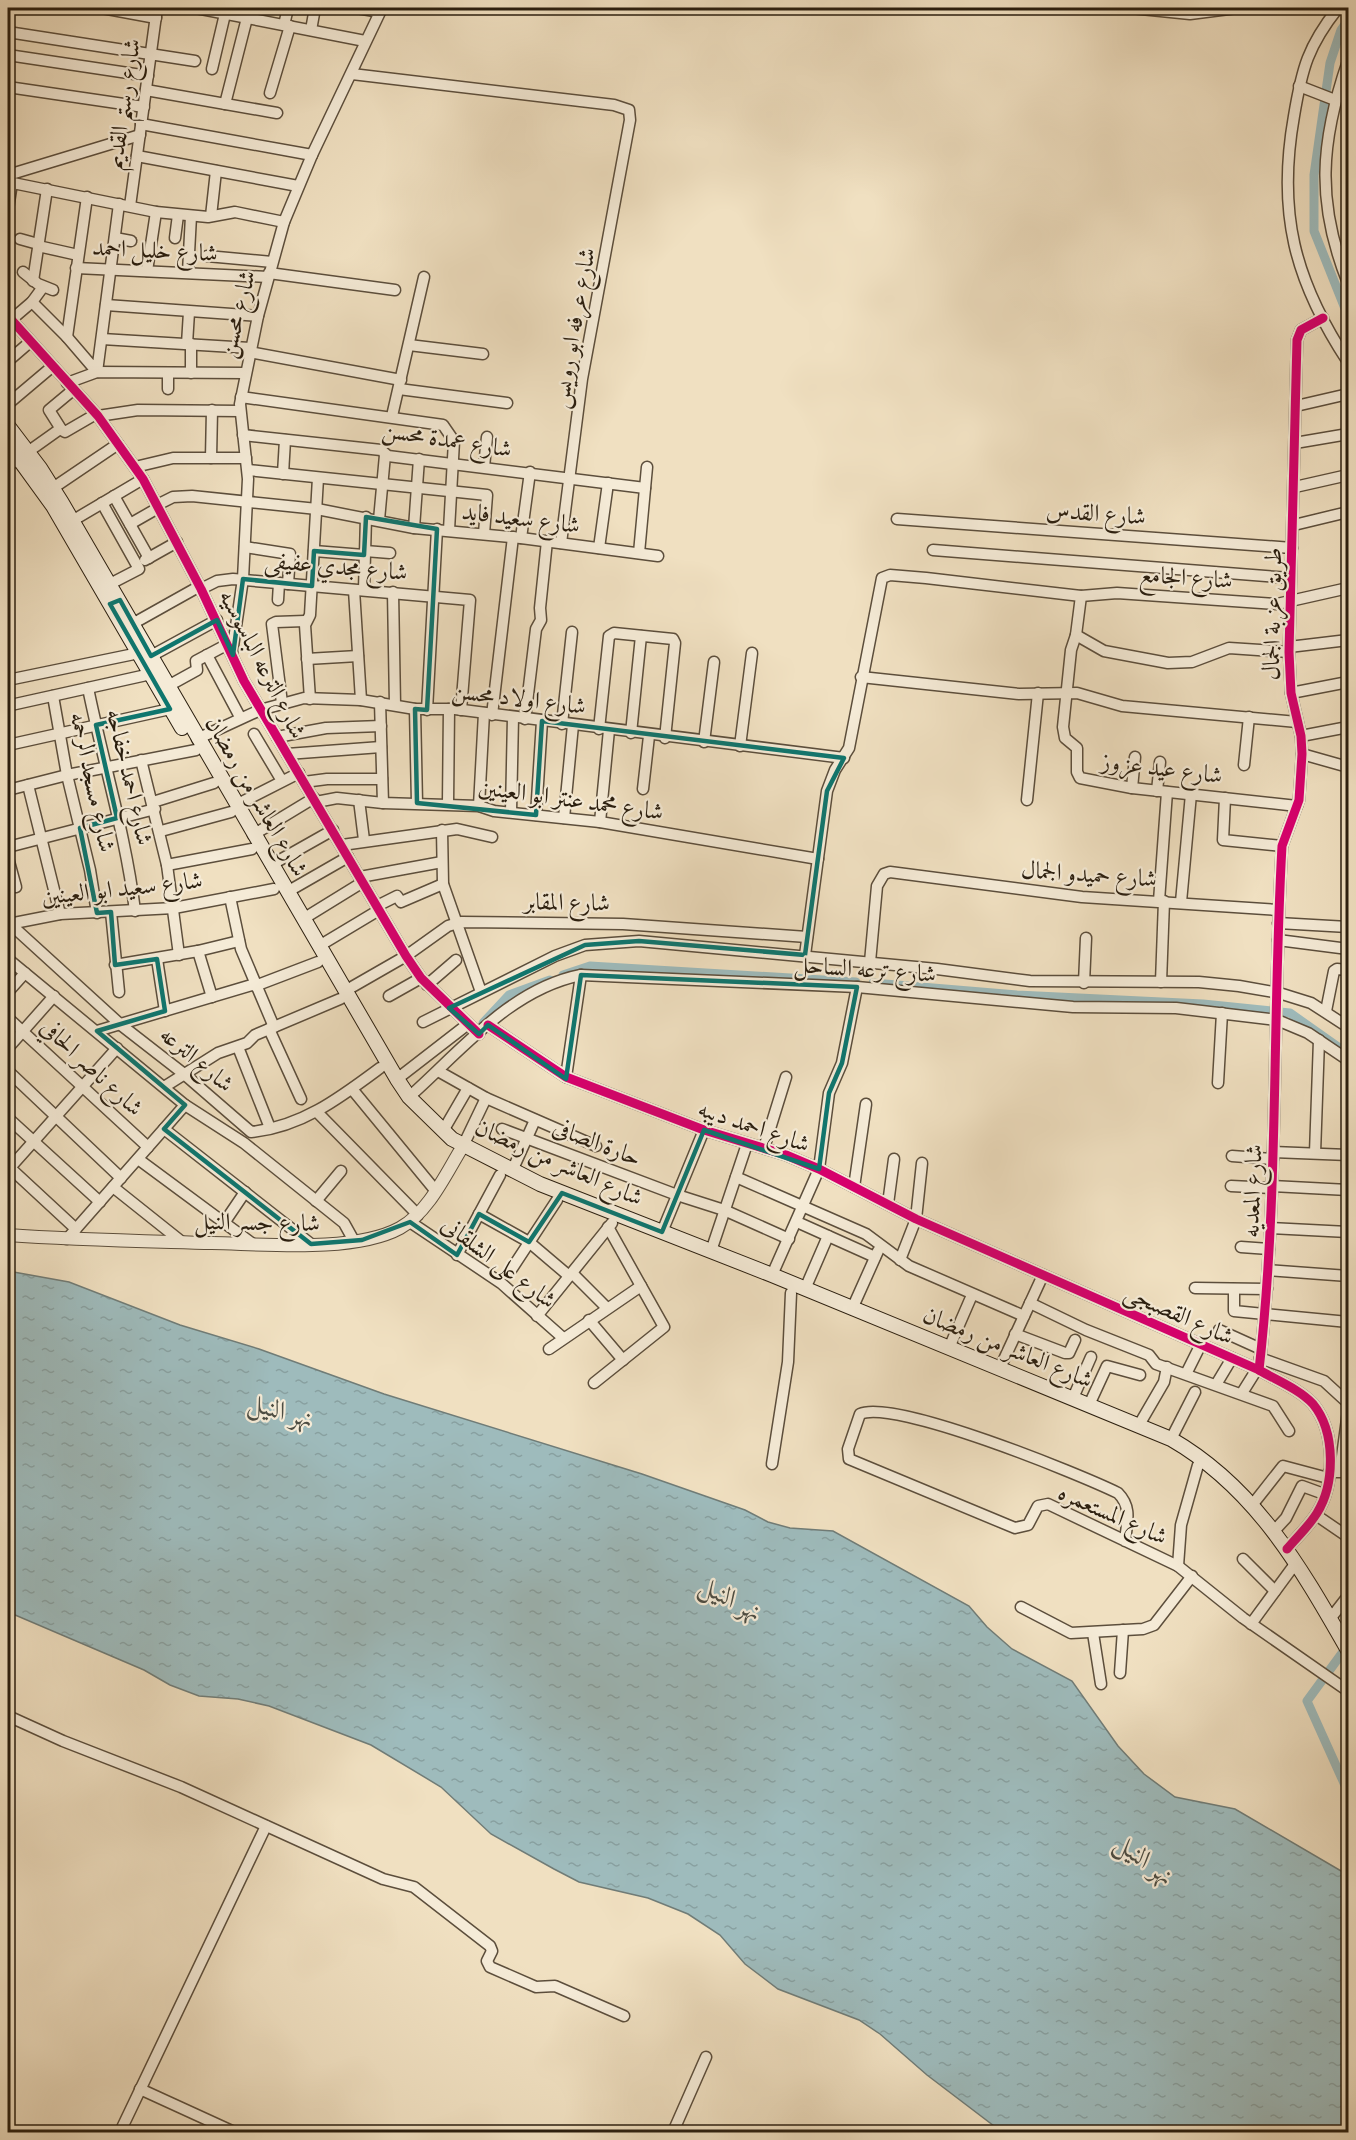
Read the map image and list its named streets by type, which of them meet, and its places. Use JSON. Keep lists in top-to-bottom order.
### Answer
{
  "streets": {
    "main road": ["شارع العاشر من رمضان"],
    "street": [
      "شارع رستم القديم",
      "شارع خليل احمد",
      "شارع محسن",
      "شارع عرفه ابو رويس",
      "شارع عمدة محسن",
      "شارع القدس",
      "شارع سعيد فايد",
      "شارع مجدي عفيفى",
      "شارع الجامع",
      "طريق عزبة الجمال",
      "شارع الترعه الباسوسيه",
      "شارع اولاد محسن",
      "شارع عيد عزوز",
      "شارع احمد خفاجه",
      "شارع مسجد الرحمه",
      "شارع محمد عنتر ابو العينين",
      "شارع حميدو الجمال",
      "شارع سعيد ابو العينين",
      "شارع المقابر",
      "شارع ترعه الساحل",
      "شارع الترعه",
      "شارع ناصر الحافي",
      "شارع احمد ديبه",
      "حارة الصافى",
      "شارع المعديه",
      "شارع جسر النيل",
      "شارع على الشلقانى",
      "شارع القصبجى",
      "شارع المستعمره"
    ]
  },
  "crossings": [
    ["شارع رستم القديم", "شارع خليل احمد"],
    ["شارع خليل احمد", "شارع محسن"],
    ["شارع محسن", "شارع عرفه ابو رويس"],
    ["شارع محسن", "شارع عمدة محسن"],
    ["شارع محسن", "شارع سعيد فايد"],
    ["شارع محسن", "شارع مجدي عفيفى"],
    ["شارع محسن", "شارع الترعه الباسوسيه"],
    ["شارع عرفه ابو رويس", "شارع عمدة محسن"],
    ["شارع عرفه ابو رويس", "شارع سعيد فايد"],
    ["شارع القدس", "طريق عزبة الجمال"],
    ["شارع سعيد فايد", "شارع الترعه الباسوسيه"],
    ["شارع مجدي عفيفى", "شارع الترعه الباسوسيه"],
    ["شارع مجدي عفيفى", "شارع اولاد محسن"],
    ["شارع مجدي عفيفى", "شارع العاشر من رمضان"],
    ["شارع الجامع", "طريق عزبة الجمال"],
    ["طريق عزبة الجمال", "شارع عيد عزوز"],
    ["طريق عزبة الجمال", "شارع حميدو الجمال"],
    ["طريق عزبة الجمال", "شارع ترعه الساحل"],
    ["طريق عزبة الجمال", "شارع المعديه"],
    ["شارع الترعه الباسوسيه", "شارع اولاد محسن"],
    ["شارع الترعه الباسوسيه", "شارع محمد عنتر ابو العينين"],
    ["شارع الترعه الباسوسيه", "شارع سعيد ابو العينين"],
    ["شارع الترعه الباسوسيه", "شارع ترعه الساحل"],
    ["شارع اولاد محسن", "شارع احمد خفاجه"],
    ["شارع اولاد محسن", "شارع مسجد الرحمه"],
    ["شارع اولاد محسن", "شارع العاشر من رمضان"],
    ["شارع احمد خفاجه", "شارع سعيد ابو العينين"],
    ["شارع مسجد الرحمه", "شارع سعيد ابو العينين"],
    ["شارع العاشر من رمضان", "شارع سعيد ابو العينين"],
    ["شارع العاشر من رمضان", "شارع ترعه الساحل"],
    ["شارع العاشر من رمضان", "شارع الترعه"],
    ["شارع العاشر من رمضان", "شارع القصبجى"],
    ["شارع حميدو الجمال", "شارع ترعه الساحل"],
    ["شارع سعيد ابو العينين", "شارع الترعه"],
    ["شارع ترعه الساحل", "شارع احمد ديبه"],
    ["شارع ترعه الساحل", "شارع المعديه"],
    ["شارع الترعه", "شارع على الشلقانى"],
    ["شارع احمد ديبه", "شارع القصبجى"],
    ["شارع المعديه", "شارع القصبجى"],
    ["شارع جسر النيل", "شارع على الشلقانى"],
    ["شارع القصبجى", "شارع المستعمره"]
  ],
  "water": ["نهر النيل"]
}
